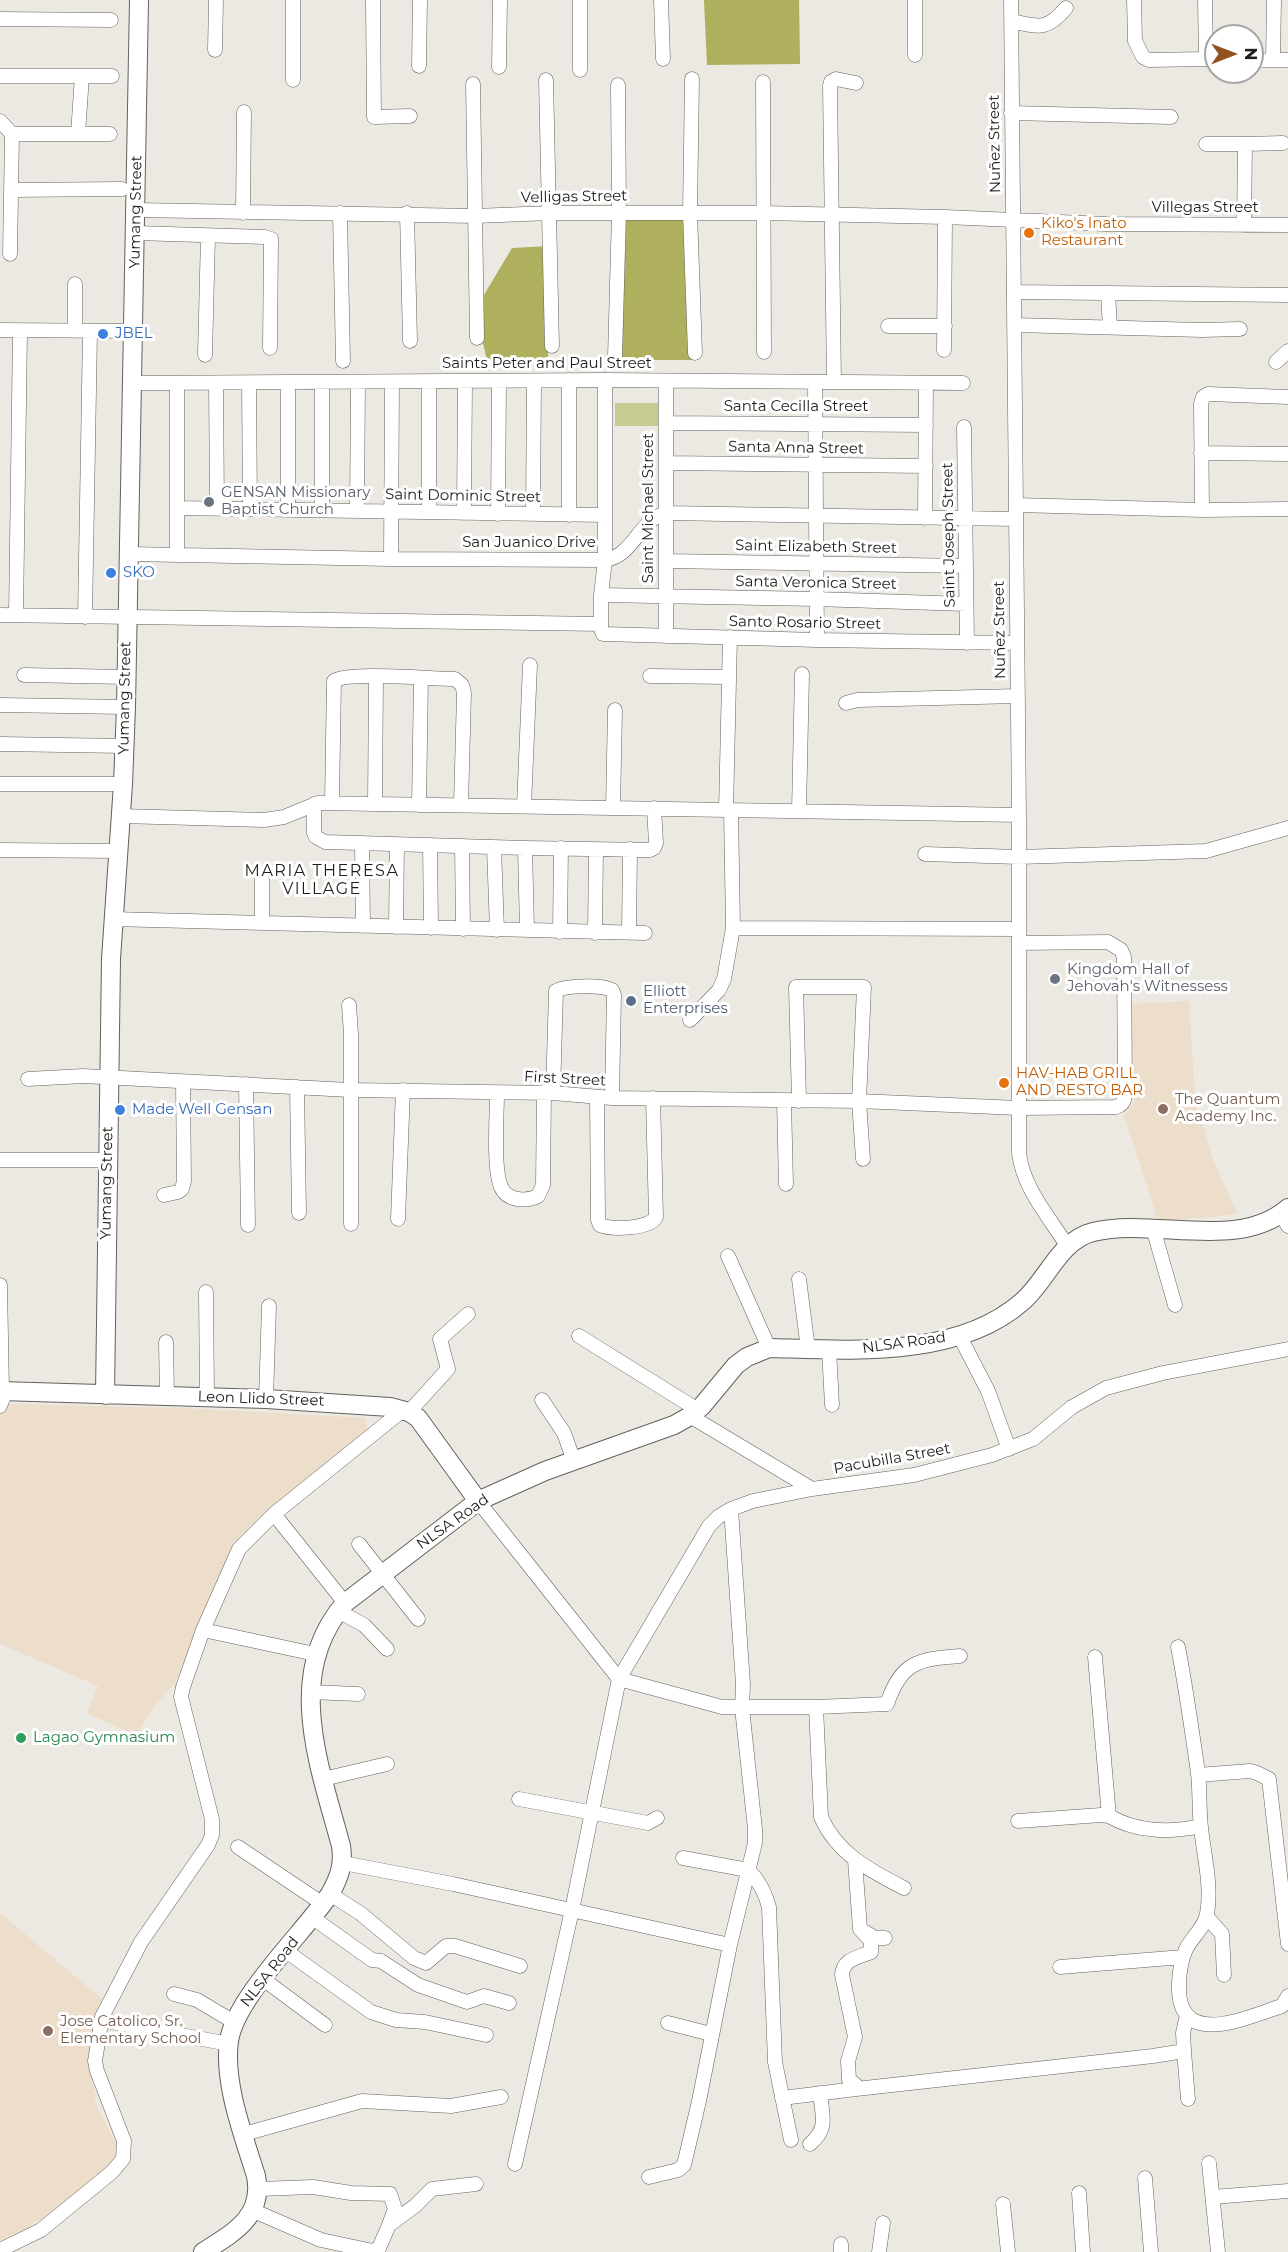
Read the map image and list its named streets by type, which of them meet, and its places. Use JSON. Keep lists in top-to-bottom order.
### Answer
{
  "streets": {
    "main road": ["Yumang Street", "NLSA Road", "Leon Llido Street"],
    "street": [
      "Nuñez Street",
      "Velligas Street",
      "Villegas Street",
      "Saints Peter and Paul Street",
      "Santa Cecilla Street",
      "Santa Anna Street",
      "Saint Dominic Street",
      "Saint Michael Street",
      "Saint Joseph Street",
      "San Juanico Drive",
      "Saint Elizabeth Street",
      "Santa Veronica Street",
      "Santo Rosario Street",
      "First Street",
      "Pacubilla Street"
    ]
  },
  "crossings": [
    ["Nuñez Street", "Velligas Street"],
    ["Nuñez Street", "Villegas Street"],
    ["Nuñez Street", "Santo Rosario Street"],
    ["Nuñez Street", "First Street"],
    ["Nuñez Street", "NLSA Road"],
    ["Velligas Street", "Villegas Street"],
    ["Velligas Street", "Yumang Street"],
    ["Yumang Street", "Saints Peter and Paul Street"],
    ["Yumang Street", "San Juanico Drive"],
    ["Yumang Street", "First Street"],
    ["Yumang Street", "Leon Llido Street"],
    ["Saints Peter and Paul Street", "Saint Michael Street"],
    ["Santa Cecilla Street", "Saint Michael Street"],
    ["Santa Anna Street", "Saint Michael Street"],
    ["Saint Michael Street", "San Juanico Drive"],
    ["Saint Michael Street", "Saint Elizabeth Street"],
    ["Saint Michael Street", "Santa Veronica Street"],
    ["Saint Michael Street", "Santo Rosario Street"],
    ["Saint Joseph Street", "Saint Elizabeth Street"],
    ["Saint Joseph Street", "Santa Veronica Street"],
    ["Saint Joseph Street", "Santo Rosario Street"]
  ],
  "districts": ["MARIA THERESA VILLAGE"],
  "places": [
    "Kiko's Inato Restaurant",
    "JBEL",
    "GENSAN Missionary Baptist Church",
    "SKO",
    "Kingdom Hall of Jehovah's Witnessess",
    "Elliott Enterprises",
    "HAV-HAB GRILL AND RESTO BAR",
    "The Quantum Academy Inc.",
    "Made Well Gensan",
    "Lagao Gymnasium",
    "Jose Catolico, Sr. Elementary School"
  ],
  "north": "right"
}
